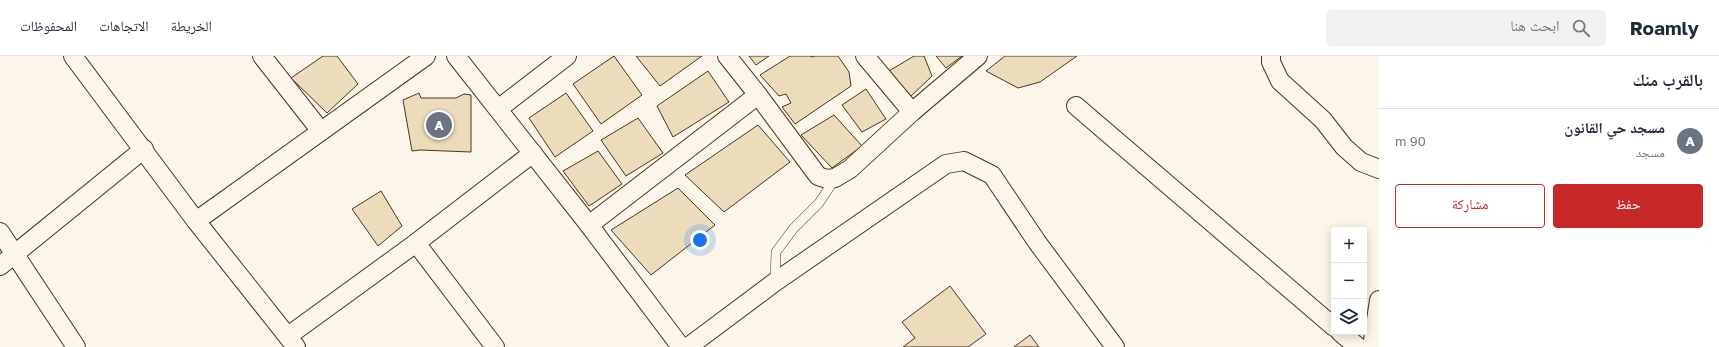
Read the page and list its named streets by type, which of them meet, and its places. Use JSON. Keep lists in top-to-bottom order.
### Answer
{
  "page": {
    "header": "Roamly",
    "search": "ابحث هنا",
    "nav": ["الخريطة", "الاتجاهات", "المحفوظات"],
    "heading": "بالقرب منك",
    "list": [
      {
        "mark": "A",
        "name": "مسجد حي القانون",
        "note": "مسجد",
        "value": "90 m"
      }
    ],
    "pins": "A",
    "buttons": ["حفظ", "مشاركة"],
    "map_buttons": ["+", "−"]
  }
}
